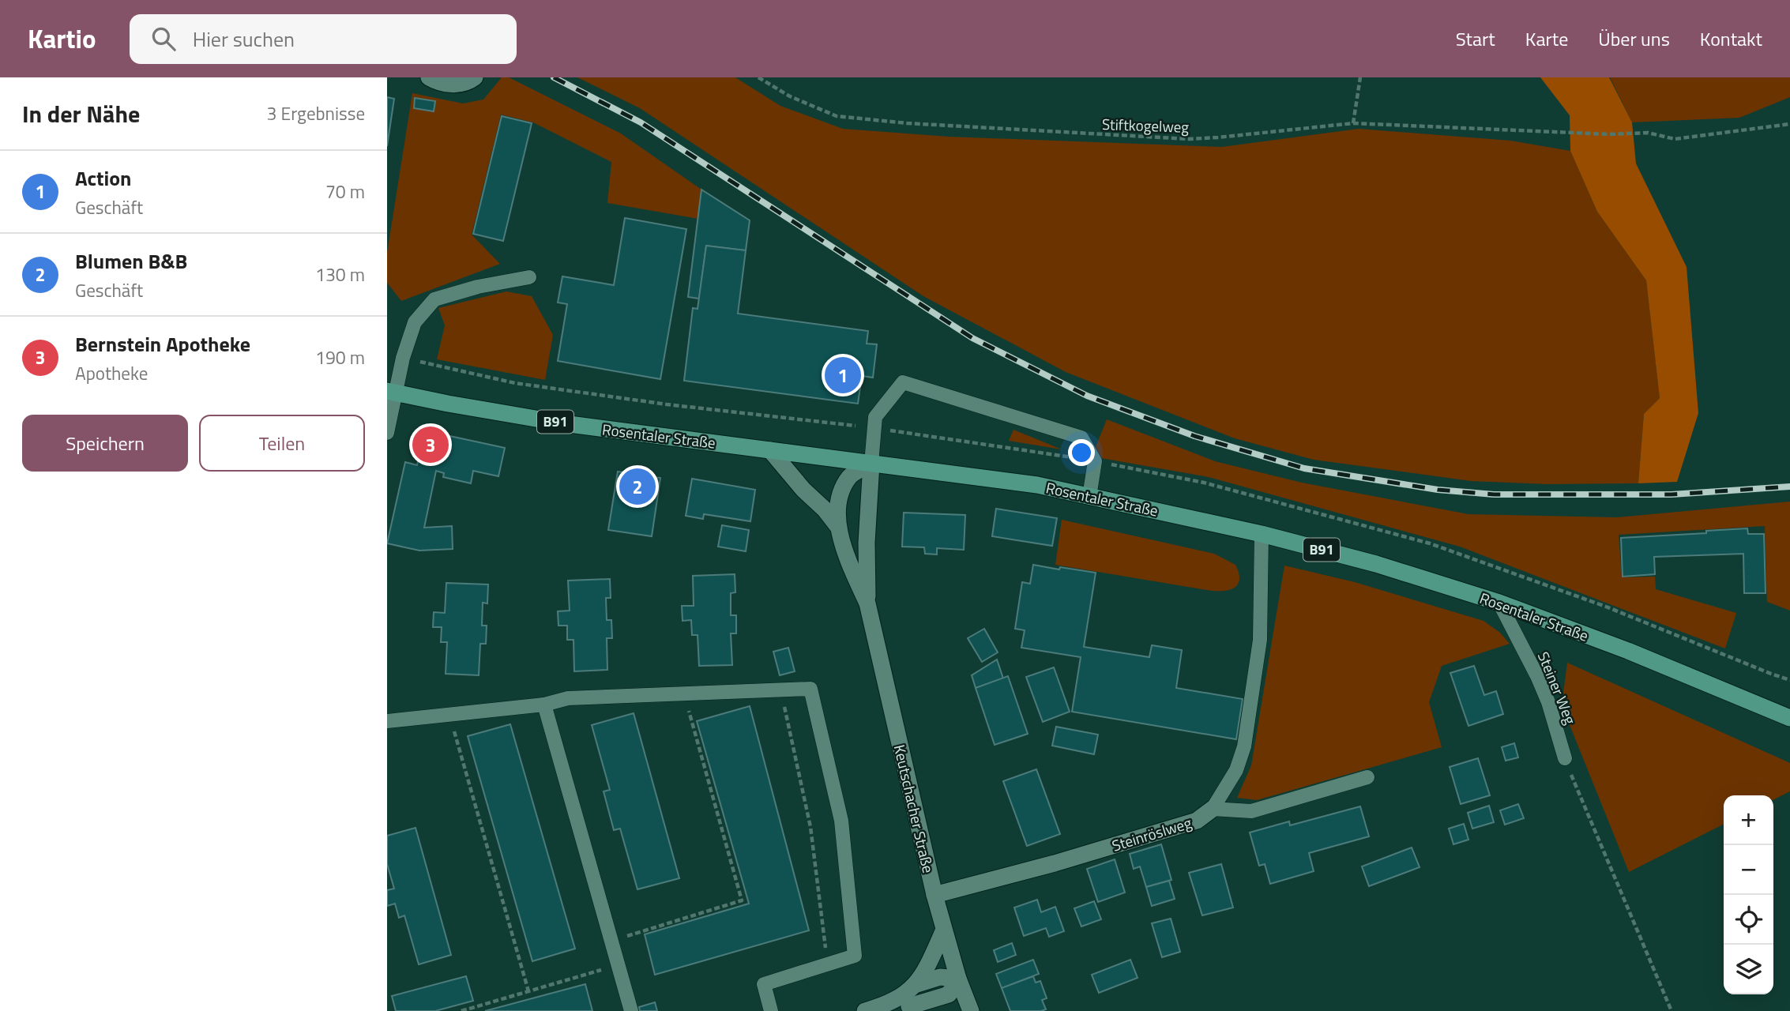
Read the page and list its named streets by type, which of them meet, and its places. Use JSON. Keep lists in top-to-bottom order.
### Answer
{
  "streets": {
    "main road": [
      "B91",
      "Rosentaler Straße",
      "Keutschacher Straße",
      "Steinröslweg"
    ],
    "lane": ["Steiner Weg"],
    "path": ["Stiftkogelweg"]
  },
  "crossings": [
    ["Rosentaler Straße", "Steiner Weg"],
    ["Keutschacher Straße", "Steinröslweg"]
  ],
  "page": {
    "header": "Kartio",
    "search": "Hier suchen",
    "nav": [
      "Start",
      "Karte",
      "Über uns",
      "Kontakt"
    ],
    "heading": ["In der Nähe", "3 Ergebnisse"],
    "list": [
      {
        "mark": "1",
        "name": "Action",
        "note": "Geschäft",
        "value": "70 m"
      },
      {
        "mark": "2",
        "name": "Blumen B&B",
        "note": "Geschäft",
        "value": "130 m"
      },
      {
        "mark": "3",
        "name": "Bernstein Apotheke",
        "note": "Apotheke",
        "value": "190 m"
      }
    ],
    "pins": ["1", "3", "2"],
    "buttons": ["Speichern", "Teilen"],
    "map_buttons": ["+", "−"]
  }
}
